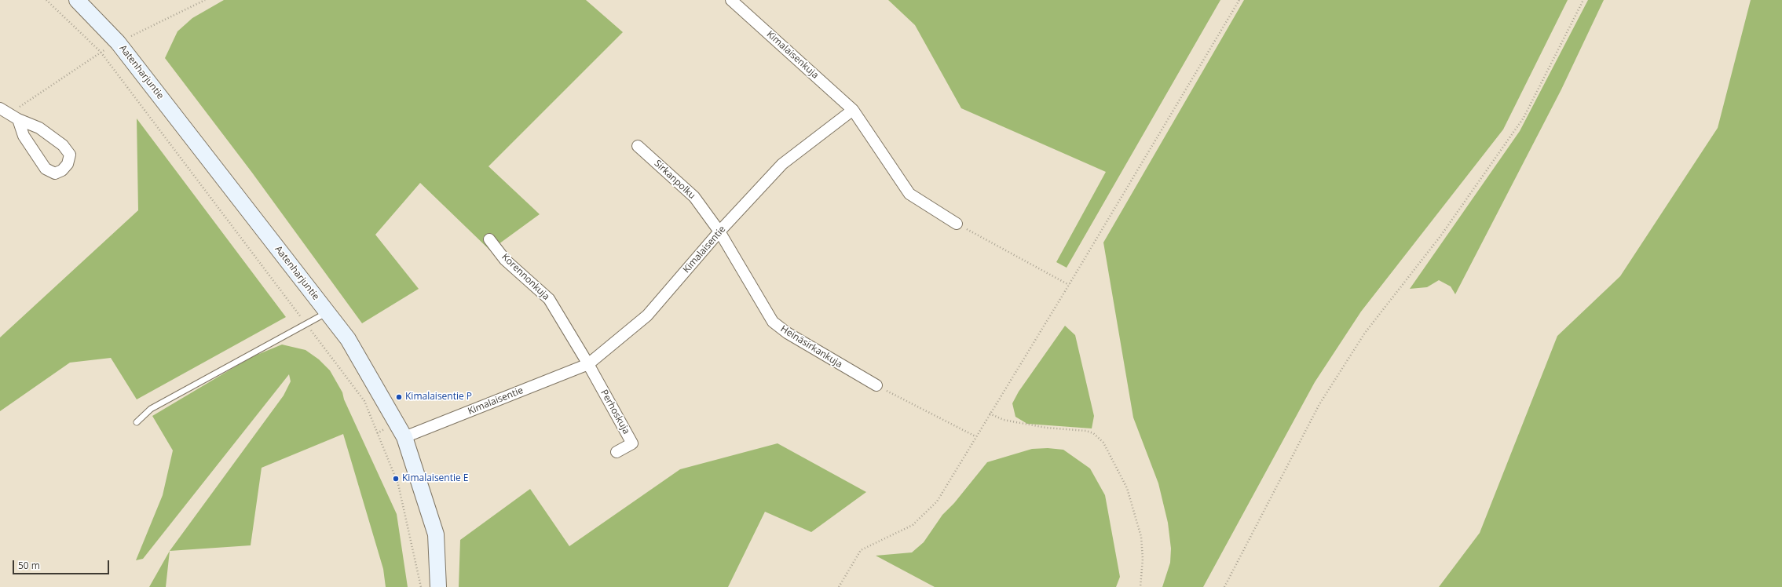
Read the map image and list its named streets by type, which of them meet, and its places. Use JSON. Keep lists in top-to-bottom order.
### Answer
{
  "streets": {
    "street": [
      "Kimalaisenkuja",
      "Aatenharjuntie",
      "Sirkanpolku",
      "Kimalaisentie",
      "Korennonkuja",
      "Heinäsirkankuja",
      "Perhoskuja"
    ]
  },
  "crossings": [
    ["Kimalaisenkuja", "Kimalaisentie"],
    ["Aatenharjuntie", "Kimalaisentie"],
    ["Sirkanpolku", "Kimalaisentie"],
    ["Sirkanpolku", "Heinäsirkankuja"],
    ["Kimalaisentie", "Korennonkuja"],
    ["Kimalaisentie", "Heinäsirkankuja"],
    ["Kimalaisentie", "Perhoskuja"],
    ["Korennonkuja", "Perhoskuja"]
  ],
  "places": ["Kimalaisentie P", "Kimalaisentie E"],
  "scale_bar": "50 m"
}
